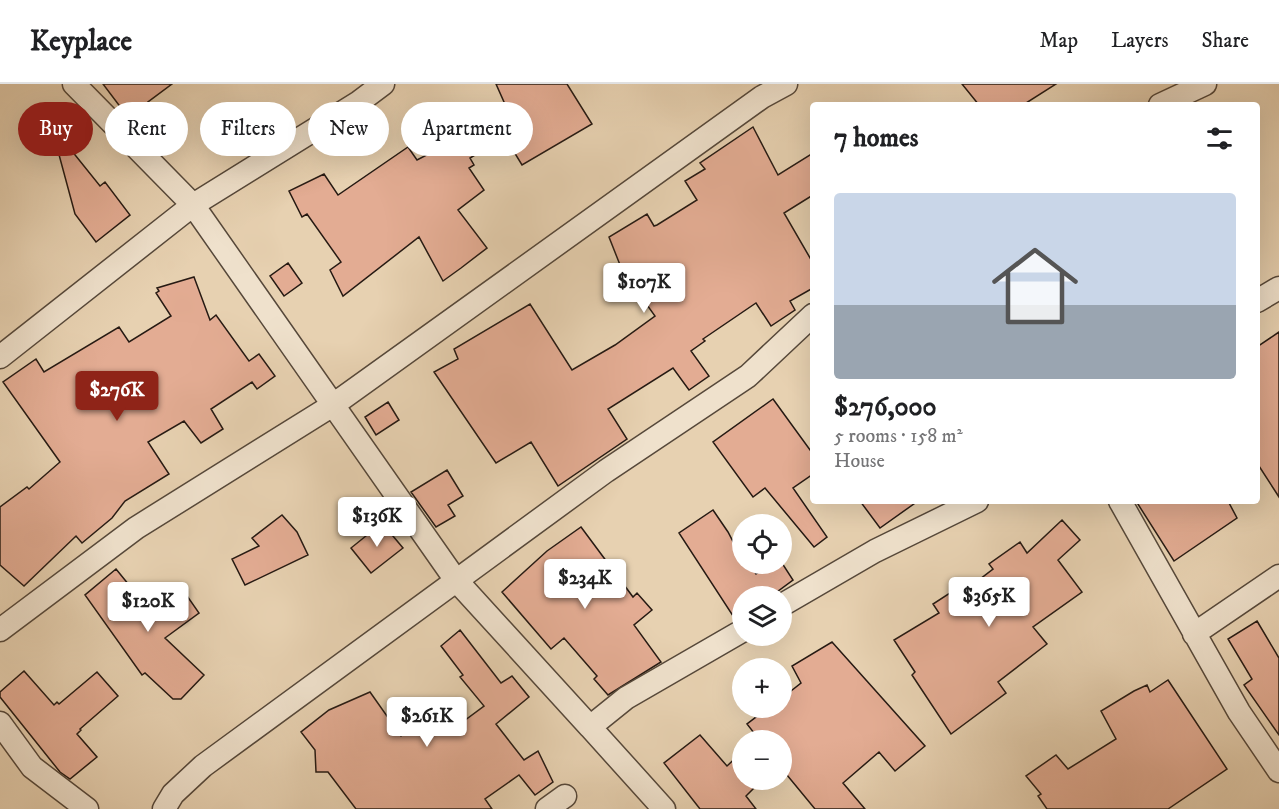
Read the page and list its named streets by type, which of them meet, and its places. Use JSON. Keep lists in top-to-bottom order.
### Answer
{
  "page": {
    "header": "Keyplace",
    "nav": ["Map", "Layers", "Share"],
    "chip": [
      "Buy",
      "Rent",
      "Filters",
      "New",
      "Apartment"
    ],
    "heading": "7 homes",
    "list": [
      {
        "name": "$276,000",
        "note": "5 rooms · 158 m² · House"
      }
    ],
    "price": [
      "$107K",
      "$276K",
      "$136K",
      "$234K",
      "$365K",
      "$120K",
      "$261K"
    ],
    "map_buttons": ["+", "−"]
  }
}
